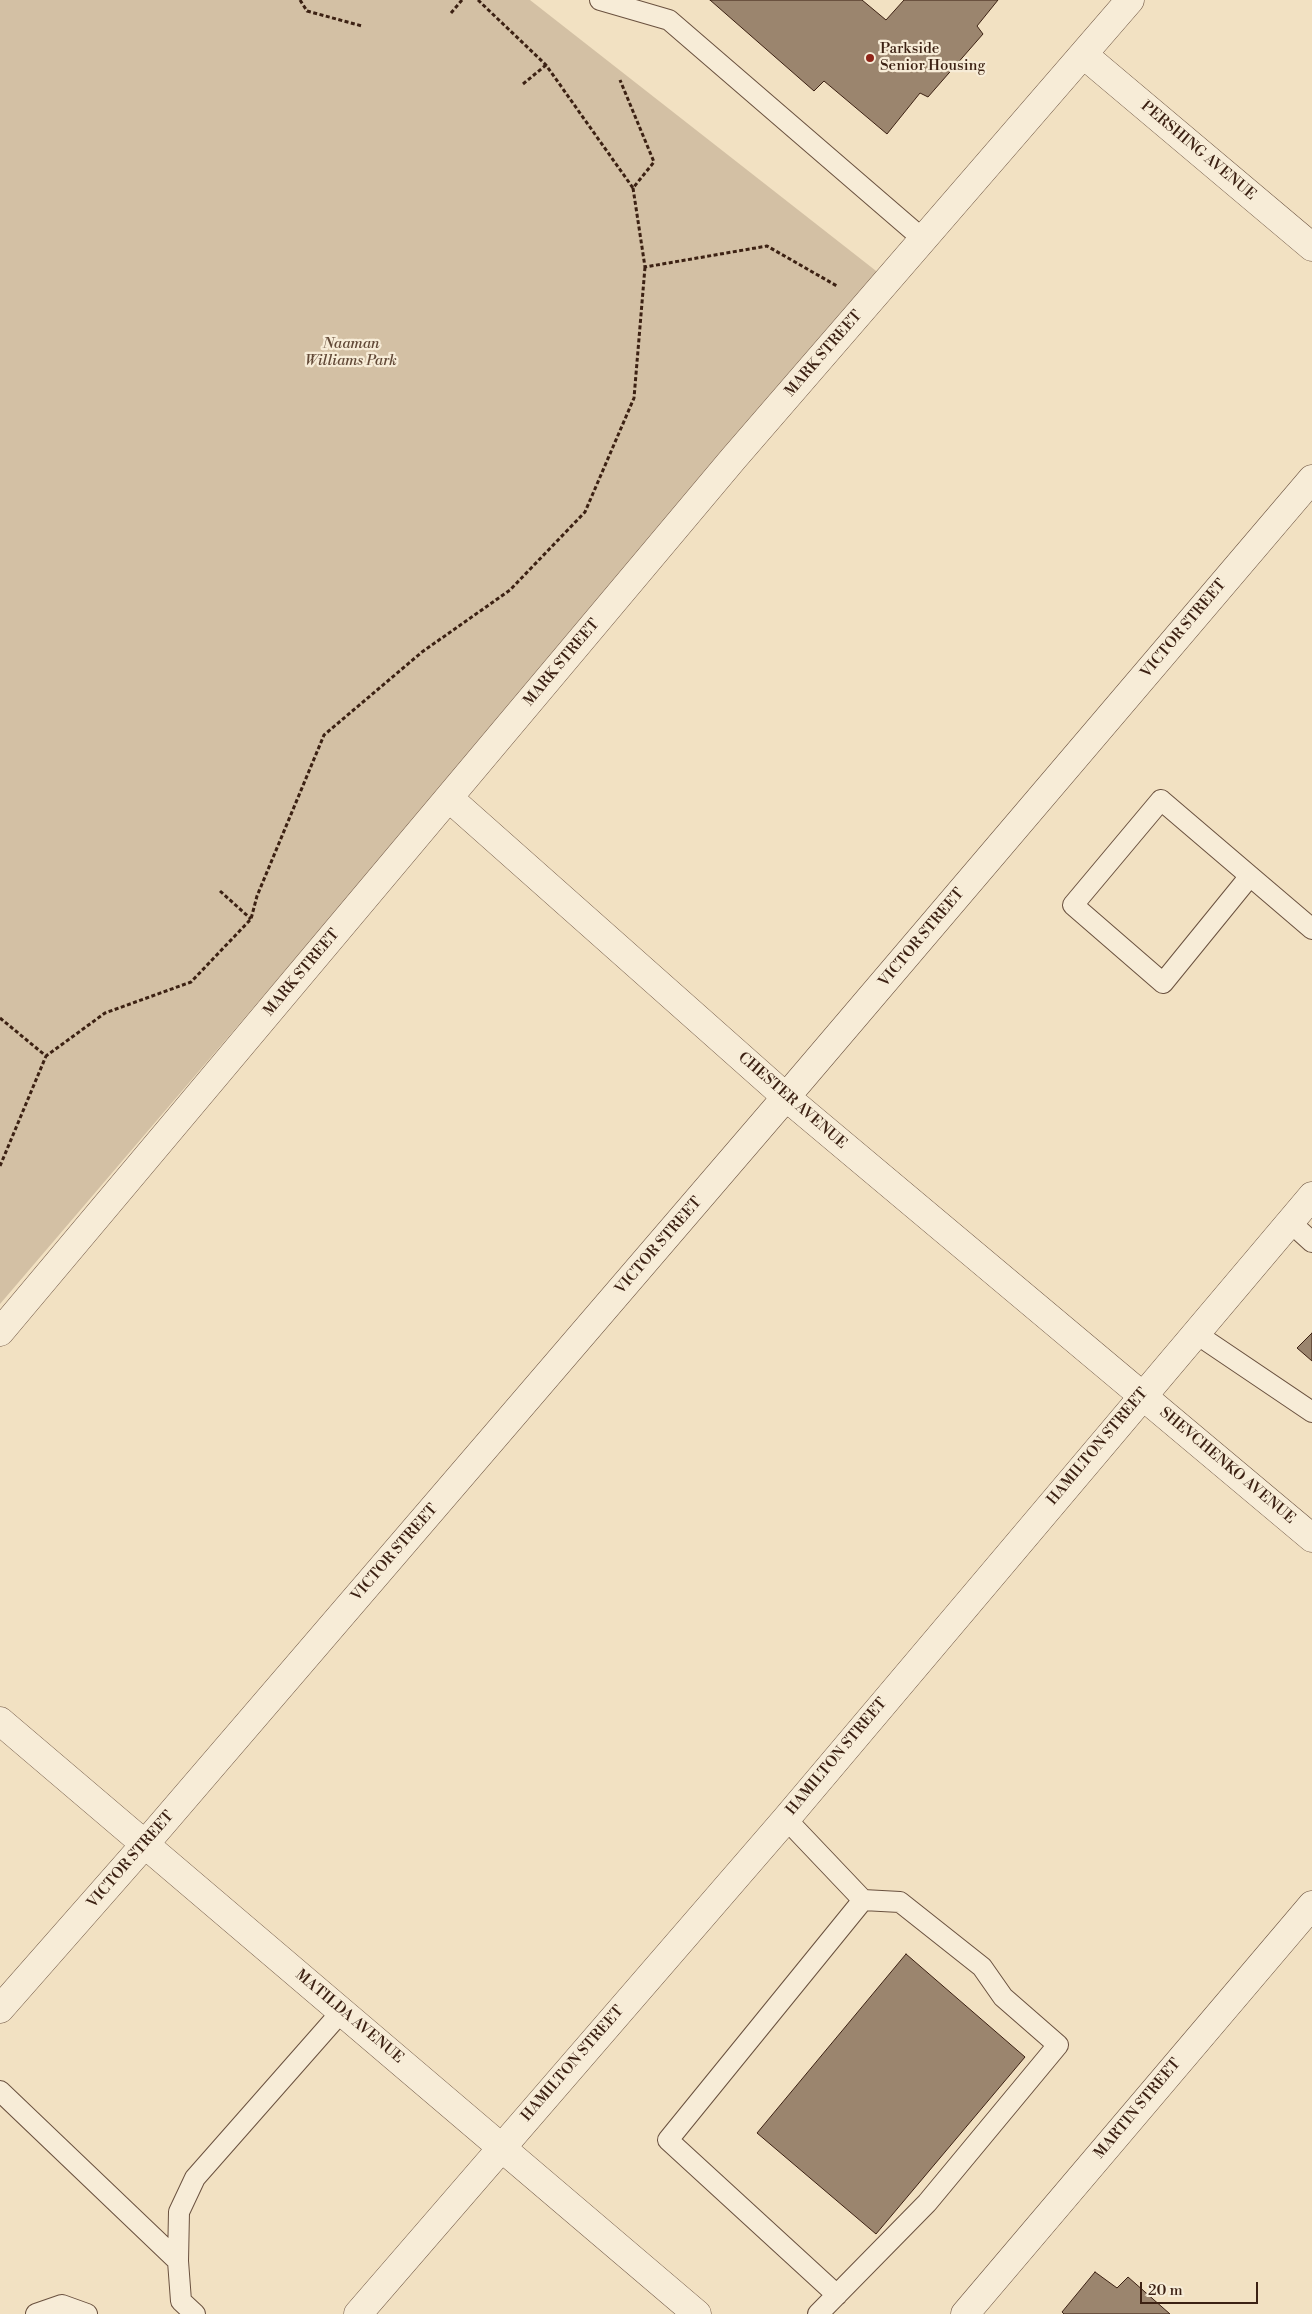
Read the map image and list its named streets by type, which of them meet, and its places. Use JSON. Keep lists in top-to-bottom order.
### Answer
{
  "streets": {
    "street": [
      "PERSHING AVENUE",
      "MARK STREET",
      "VICTOR STREET",
      "CHESTER AVENUE",
      "HAMILTON STREET",
      "SHEVCHENKO AVENUE",
      "MATILDA AVENUE",
      "MARTIN STREET"
    ]
  },
  "crossings": [
    ["PERSHING AVENUE", "MARK STREET"],
    ["MARK STREET", "CHESTER AVENUE"],
    ["VICTOR STREET", "CHESTER AVENUE"],
    ["VICTOR STREET", "MATILDA AVENUE"],
    ["CHESTER AVENUE", "HAMILTON STREET"],
    ["CHESTER AVENUE", "SHEVCHENKO AVENUE"],
    ["HAMILTON STREET", "SHEVCHENKO AVENUE"],
    ["HAMILTON STREET", "MATILDA AVENUE"]
  ],
  "parks": ["Naaman Williams Park"],
  "places": ["Parkside Senior Housing"],
  "scale_bar": "20 m"
}
